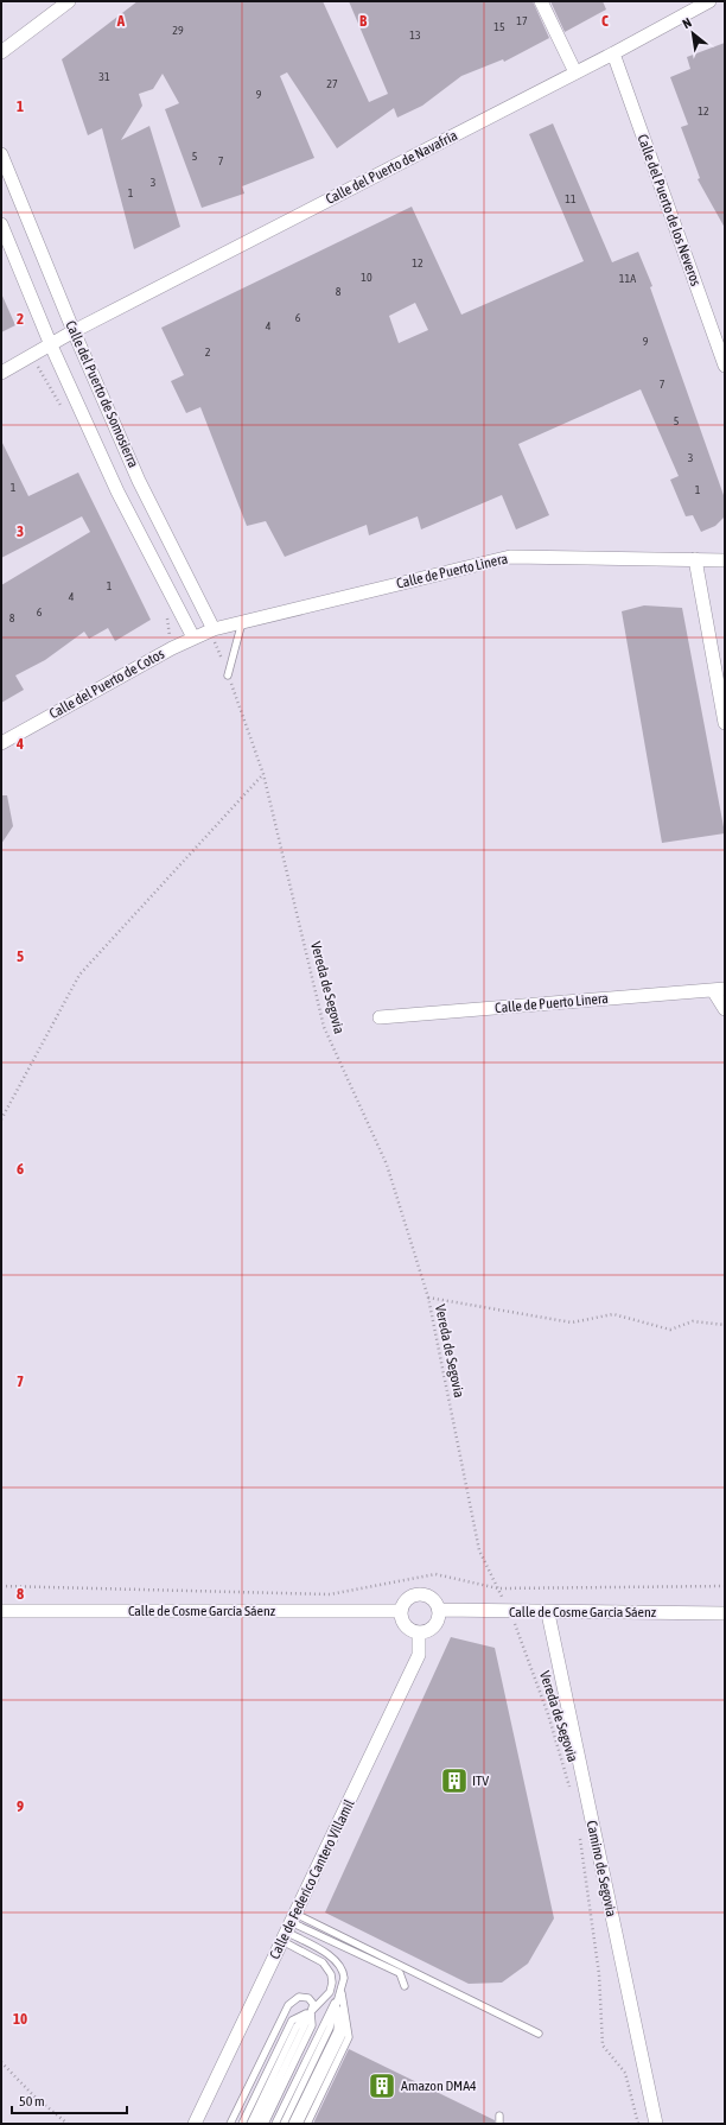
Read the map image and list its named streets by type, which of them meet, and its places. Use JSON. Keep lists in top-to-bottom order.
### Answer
{
  "streets": {
    "street": [
      "Calle del Puerto de Navafría",
      "Calle del Puerto de los Neveros",
      "Calle del Puerto de Somosierra",
      "Calle de Puerto Linera",
      "Calle del Puerto de Cotos",
      "Calle de Cosme García Sáenz",
      "Camino de Segovia",
      "Calle de Federico Cantero Villamil"
    ],
    "path": ["Vereda de Segovia"]
  },
  "crossings": [
    ["Calle del Puerto de Navafría", "Calle del Puerto de los Neveros"],
    ["Calle del Puerto de Navafría", "Calle del Puerto de Somosierra"],
    ["Calle del Puerto de Somosierra", "Calle de Puerto Linera"],
    ["Calle del Puerto de Somosierra", "Calle del Puerto de Cotos"],
    ["Calle de Puerto Linera", "Calle del Puerto de Cotos"],
    ["Vereda de Segovia", "Calle de Cosme García Sáenz"],
    ["Calle de Cosme García Sáenz", "Camino de Segovia"],
    ["Calle de Cosme García Sáenz", "Calle de Federico Cantero Villamil"]
  ],
  "places": {
    "building": ["ITV", "Amazon DMA4"]
  },
  "house_numbers": [
    "17",
    "15",
    "29",
    "13",
    "31",
    "27",
    "9",
    "12",
    "5",
    "7",
    "3",
    "1",
    "11",
    "12",
    "10",
    "11A",
    "8",
    "6",
    "4",
    "9",
    "2",
    "7",
    "5",
    "3",
    "1",
    "1",
    "1",
    "4",
    "6",
    "8"
  ],
  "scale_bar": "50 m",
  "north": "top left",
  "grid": {
    "columns": ["A", "B", "C"],
    "rows": [
      "1",
      "2",
      "3",
      "4",
      "5",
      "6",
      "7",
      "8",
      "9",
      "10"
    ]
  }
}
